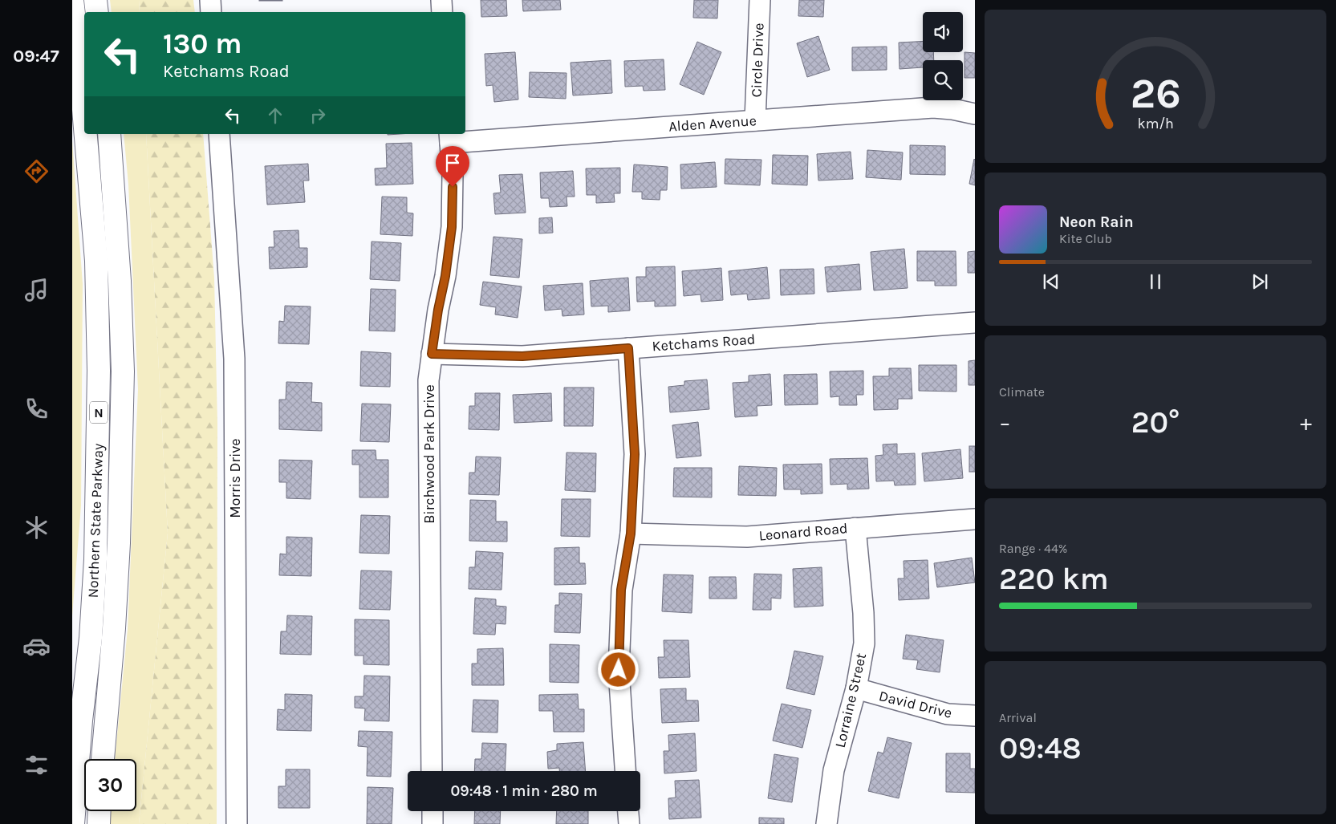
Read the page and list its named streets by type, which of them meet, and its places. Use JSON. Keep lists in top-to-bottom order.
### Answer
{
  "streets": {
    "highway": ["N", "Northern State Parkway"],
    "street": [
      "Circle Drive",
      "Alden Avenue",
      "Ketchams Road",
      "Birchwood Park Drive",
      "Morris Drive",
      "Leonard Road",
      "Lorraine Street",
      "David Drive"
    ]
  },
  "crossings": [
    ["Circle Drive", "Alden Avenue"],
    ["Alden Avenue", "Birchwood Park Drive"],
    ["Ketchams Road", "Birchwood Park Drive"],
    ["Leonard Road", "Lorraine Street"],
    ["Lorraine Street", "David Drive"]
  ],
  "page": {
    "tabs": "09:47",
    "turn": ["130 m", "Ketchams Road"],
    "song": ["Neon Rain", "Kite Club"],
    "tile": [
      "Climate",
      ["Range · 44%", "220 km"],
      ["Arrival", "09:48"]
    ],
    "heat": ["−", "20°", "+"],
    "limit": "30",
    "trip": "09:48 · 1 min · 280 m",
    "gauge": ["26", "km/h"]
  }
}
